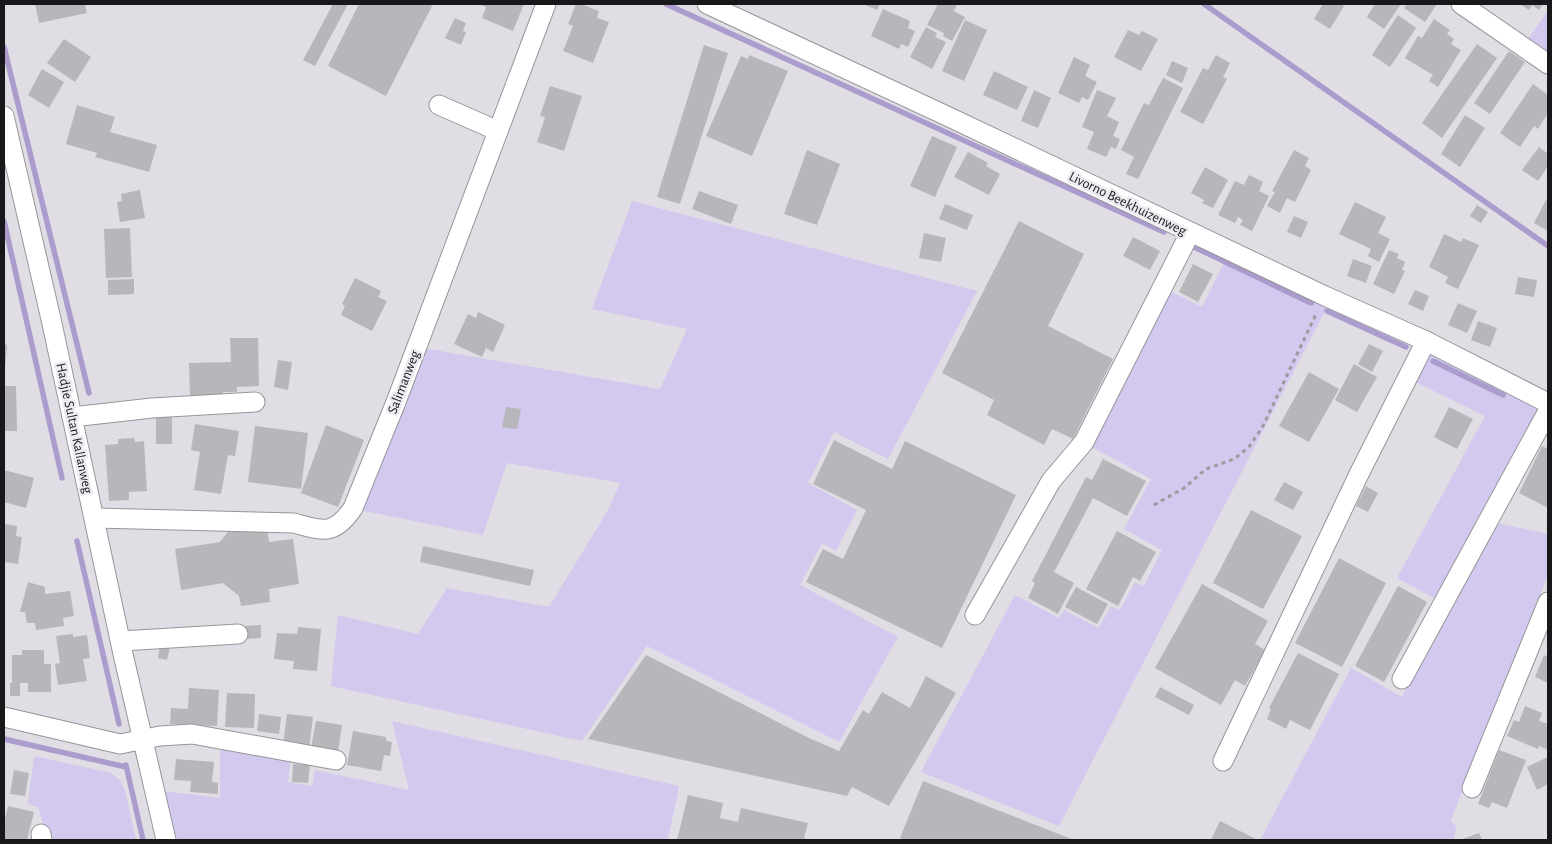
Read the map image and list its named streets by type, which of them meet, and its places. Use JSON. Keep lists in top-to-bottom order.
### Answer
{
  "streets": {
    "street": ["Livorno Beekhuizenweg", "Salimanweg", "Hadjie Sultan Kallanweg"]
  },
  "crossings": [
    ["Salimanweg", "Hadjie Sultan Kallanweg"]
  ]
}
